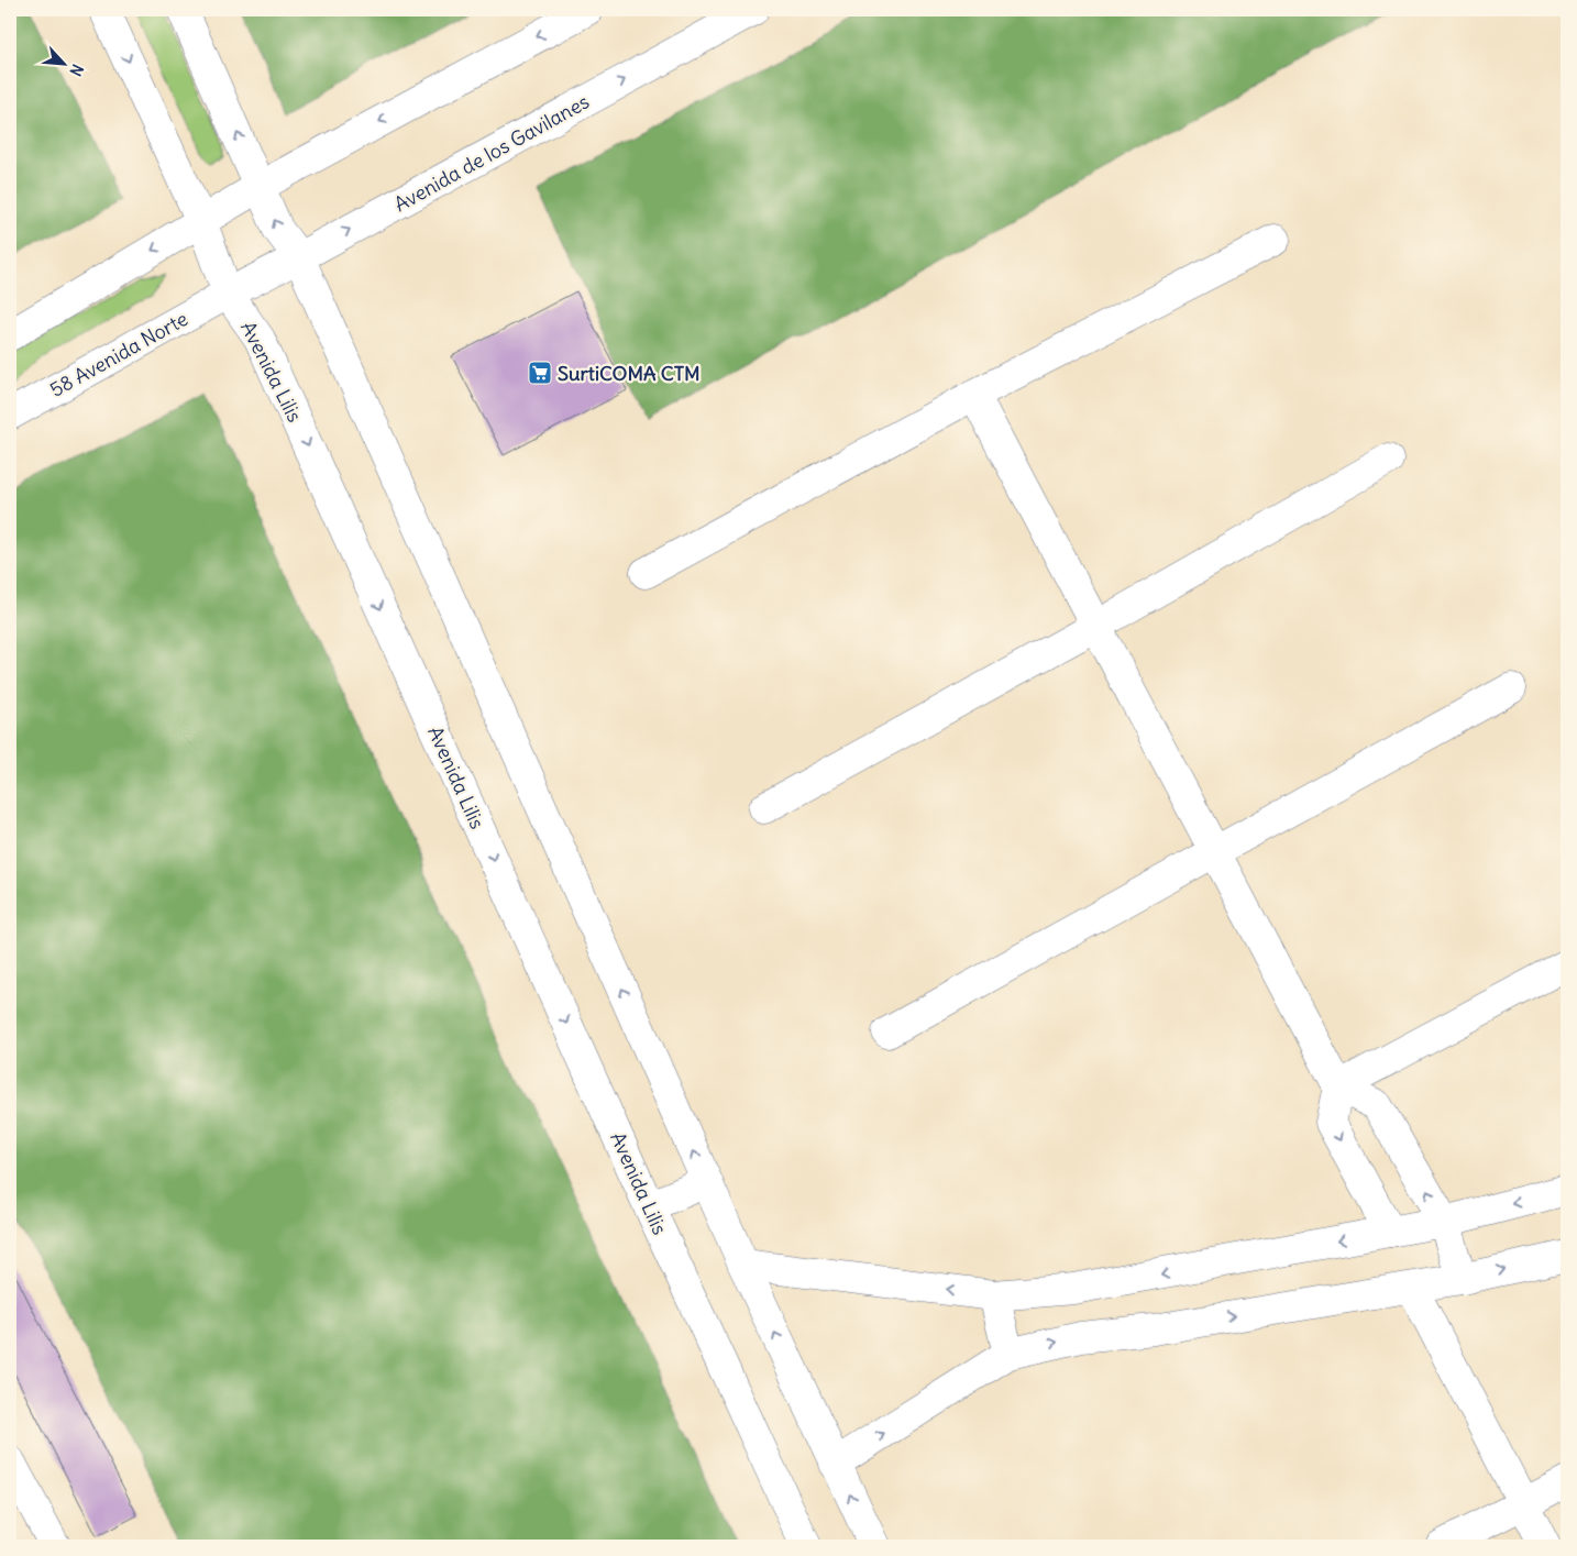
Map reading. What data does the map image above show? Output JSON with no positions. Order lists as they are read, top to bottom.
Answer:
{
  "streets": {
    "street": ["Avenida de los Gavilanes", "58 Avenida Norte", "Avenida Lilis"]
  },
  "crossings": [
    ["Avenida de los Gavilanes", "58 Avenida Norte"],
    ["Avenida de los Gavilanes", "Avenida Lilis"],
    ["58 Avenida Norte", "Avenida Lilis"]
  ],
  "places": {
    "supermarket": ["SurtiCOMA CTM"]
  },
  "north": "bottom right"
}
